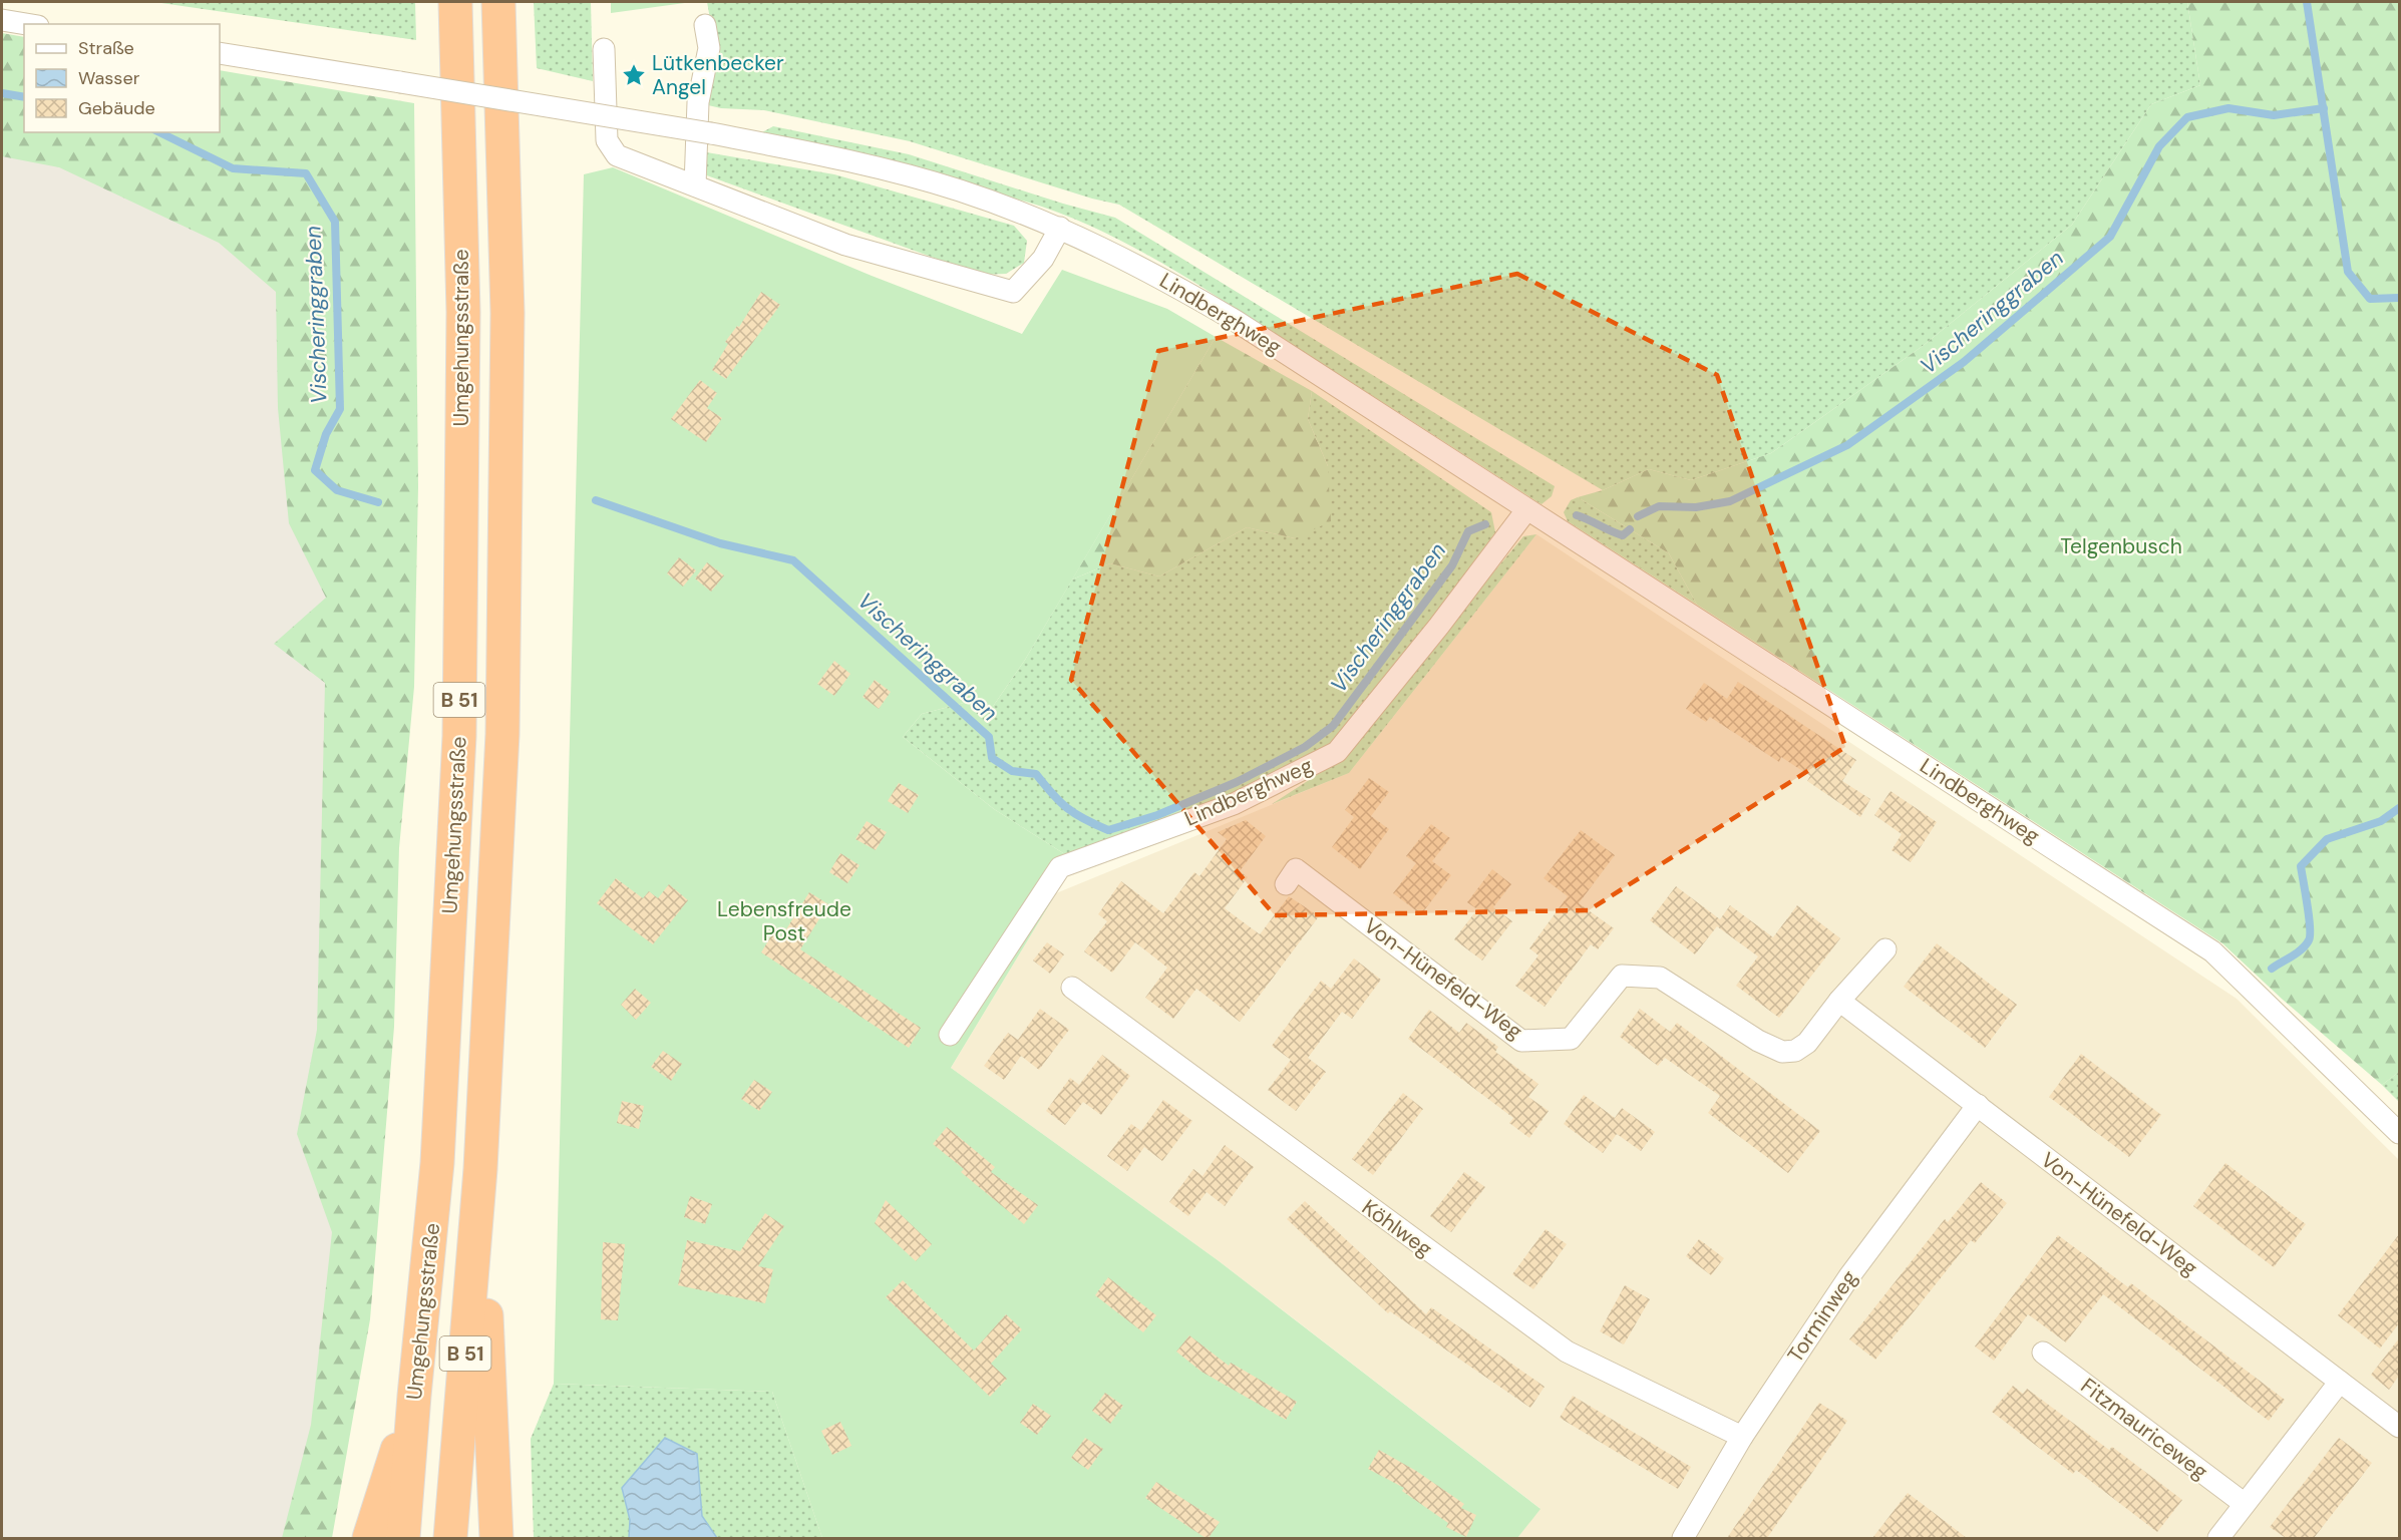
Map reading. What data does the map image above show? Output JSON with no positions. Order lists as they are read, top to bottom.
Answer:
{
  "streets": {
    "highway": ["Umgehungsstraße", "B 51"],
    "street": [
      "Lindberghweg",
      "Von-Hünefeld-Weg",
      "Köhlweg",
      "Torminweg",
      "Fitzmauriceweg"
    ]
  },
  "crossings": [
    ["Umgehungsstraße", "B 51"],
    ["Von-Hünefeld-Weg", "Torminweg"],
    ["Köhlweg", "Torminweg"]
  ],
  "water": ["Vischeringgraben"],
  "parks": ["Telgenbusch", "Lebensfreude Post"],
  "places": {
    "place": ["Lütkenbecker Angel"]
  },
  "legend": ["Straße", "Wasser", "Gebäude"]
}
